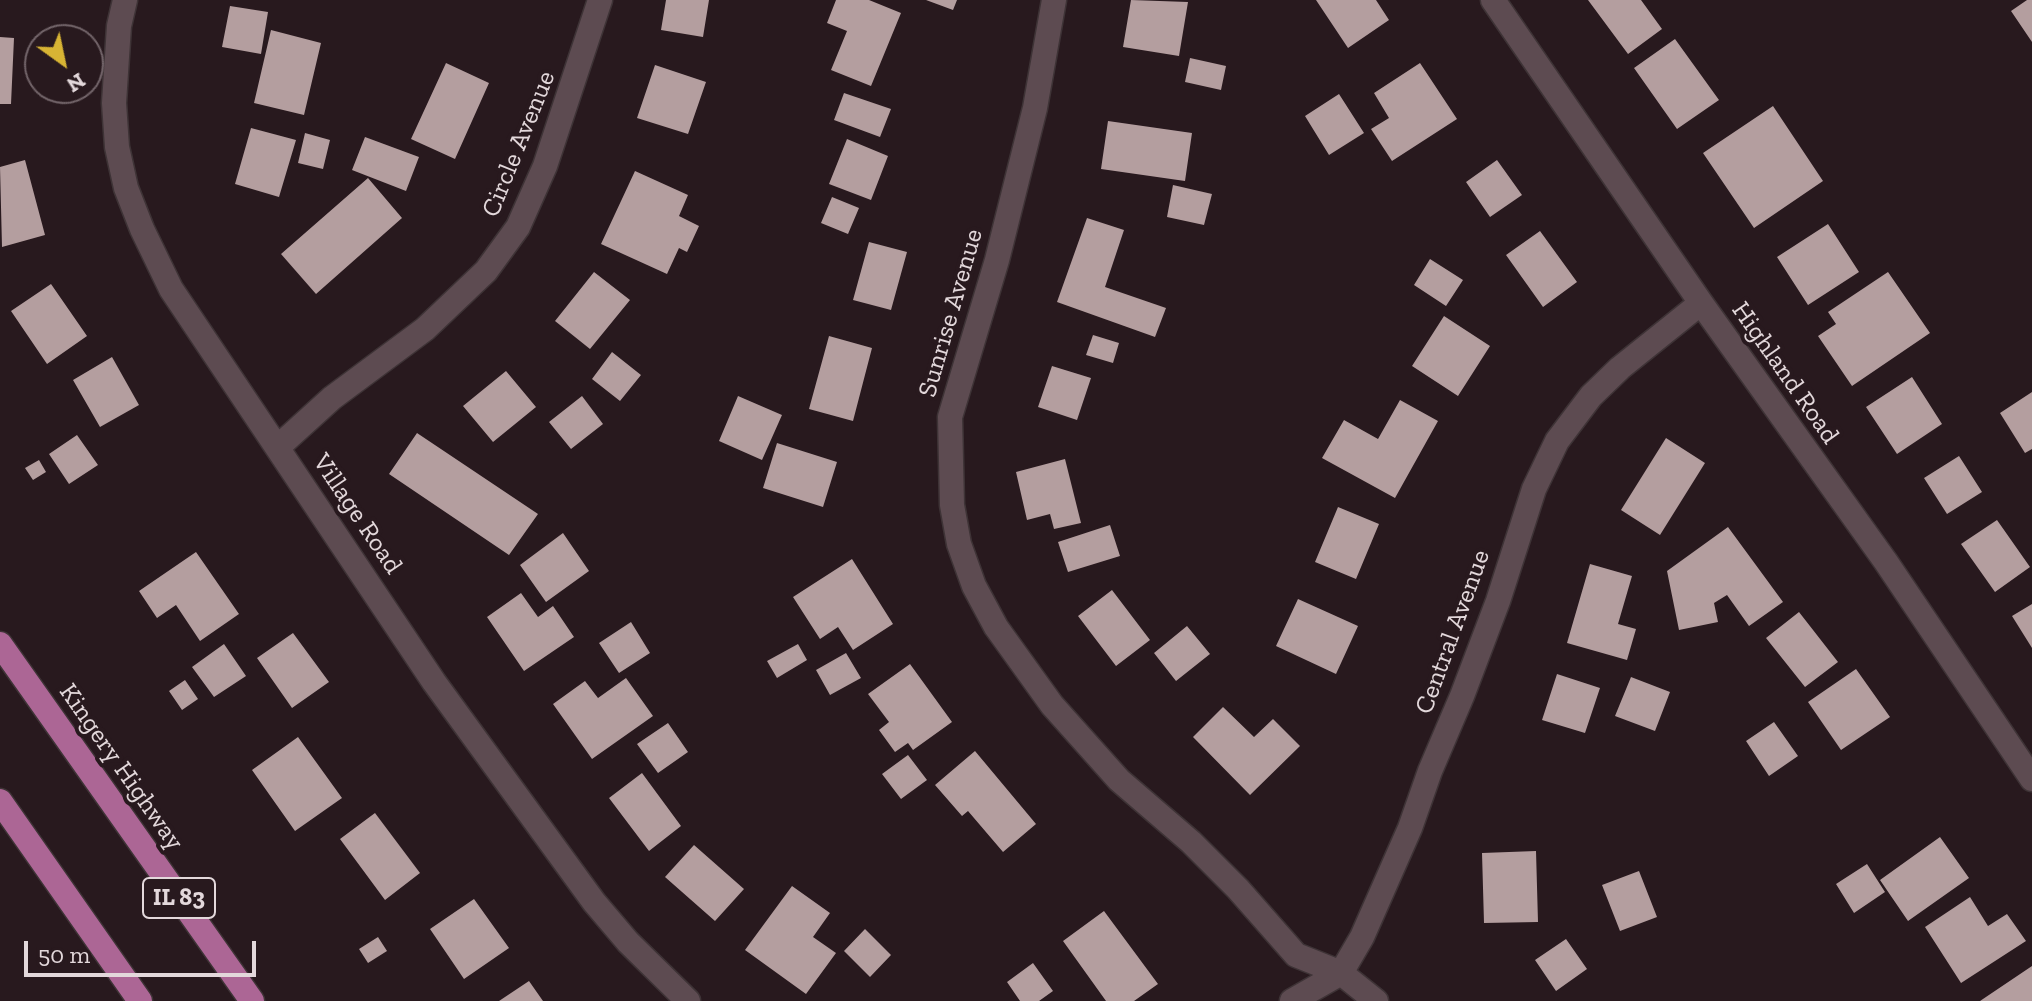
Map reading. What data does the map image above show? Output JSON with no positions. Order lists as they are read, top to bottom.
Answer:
{
  "streets": {
    "main road": ["Kingery Highway", "IL 83"],
    "street": [
      "Circle Avenue",
      "Sunrise Avenue",
      "Highland Road",
      "Village Road",
      "Central Avenue"
    ]
  },
  "crossings": [
    ["Circle Avenue", "Village Road"],
    ["Sunrise Avenue", "Central Avenue"],
    ["Highland Road", "Central Avenue"]
  ],
  "scale_bar": "50 m",
  "north": "bottom right"
}
